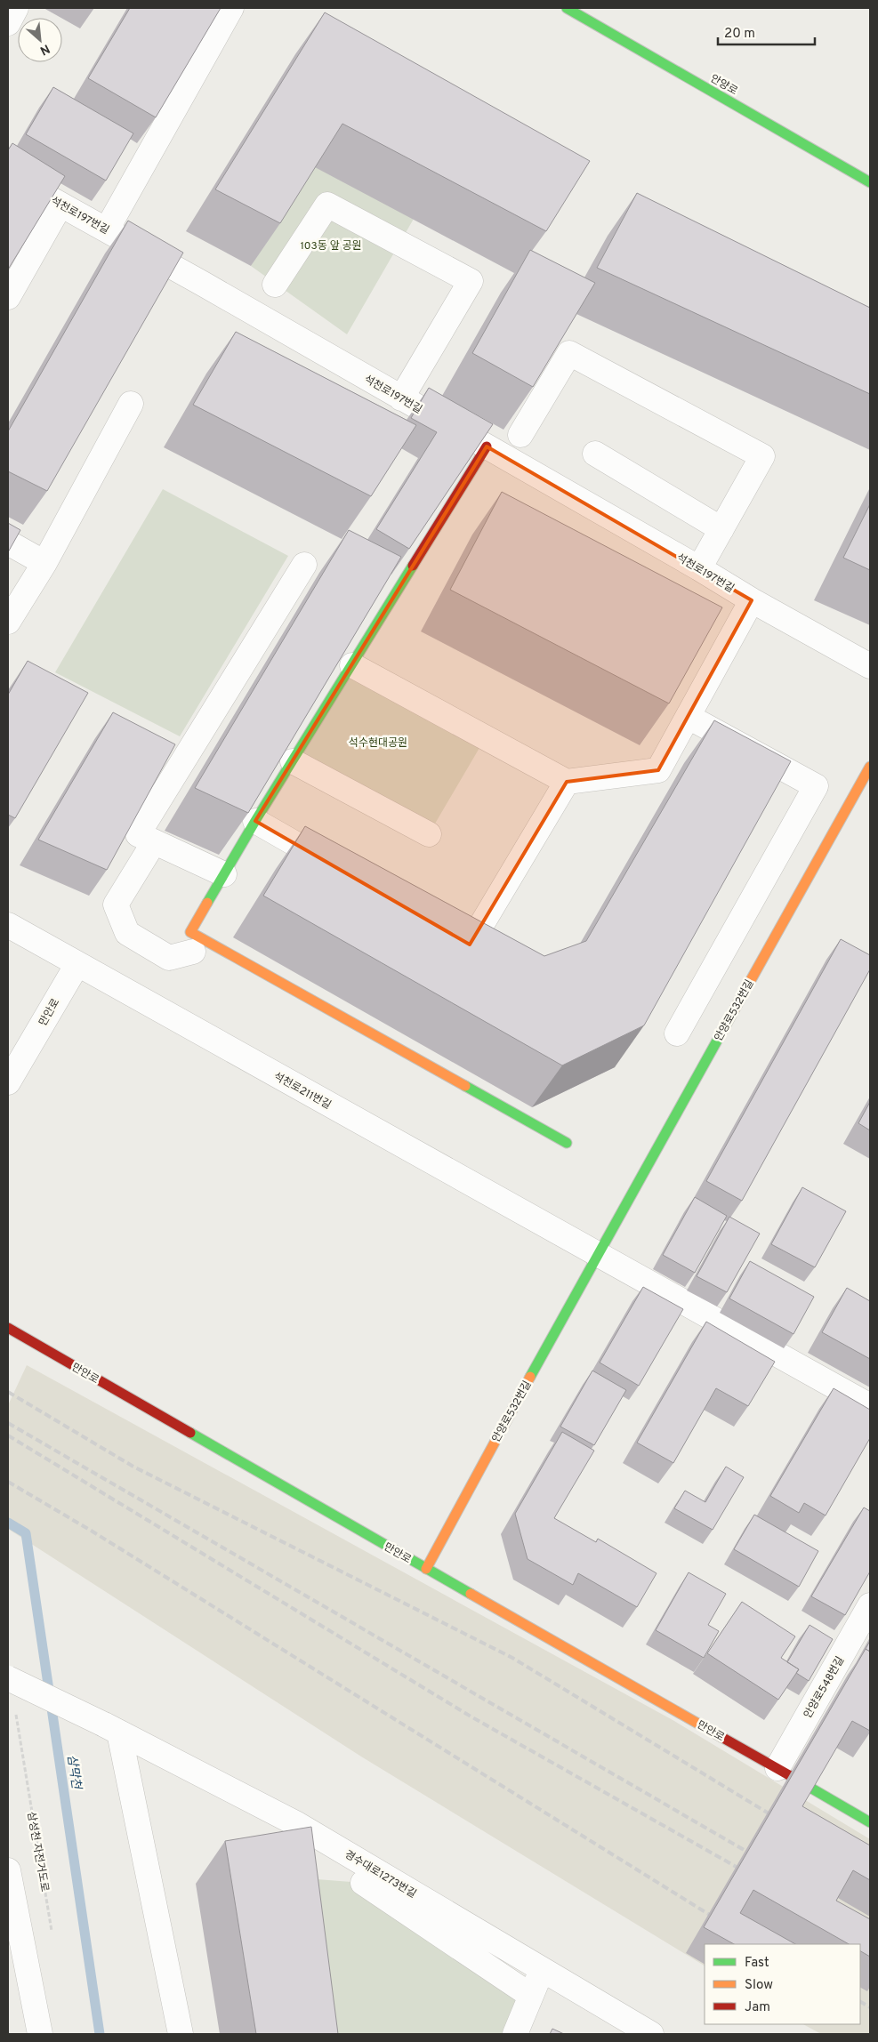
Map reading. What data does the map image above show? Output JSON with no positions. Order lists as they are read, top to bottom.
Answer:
{
  "streets": {
    "street": [
      "안양로",
      "석천로197번길",
      "안양로532번길",
      "만안로",
      "석천로211번길",
      "안양로548번길",
      "경수대로1273번길"
    ],
    "path": ["삼성천 자전거도로"]
  },
  "crossings": [
    ["안양로532번길", "만안로"],
    ["안양로532번길", "석천로211번길"],
    ["만안로", "석천로211번길"],
    ["만안로", "안양로548번길"]
  ],
  "water": ["삼막천"],
  "parks": ["103동 앞 공원", "석수현대공원"],
  "legend": ["Fast", "Slow", "Jam"],
  "scale_bar": "20 m",
  "north": "bottom right"
}
